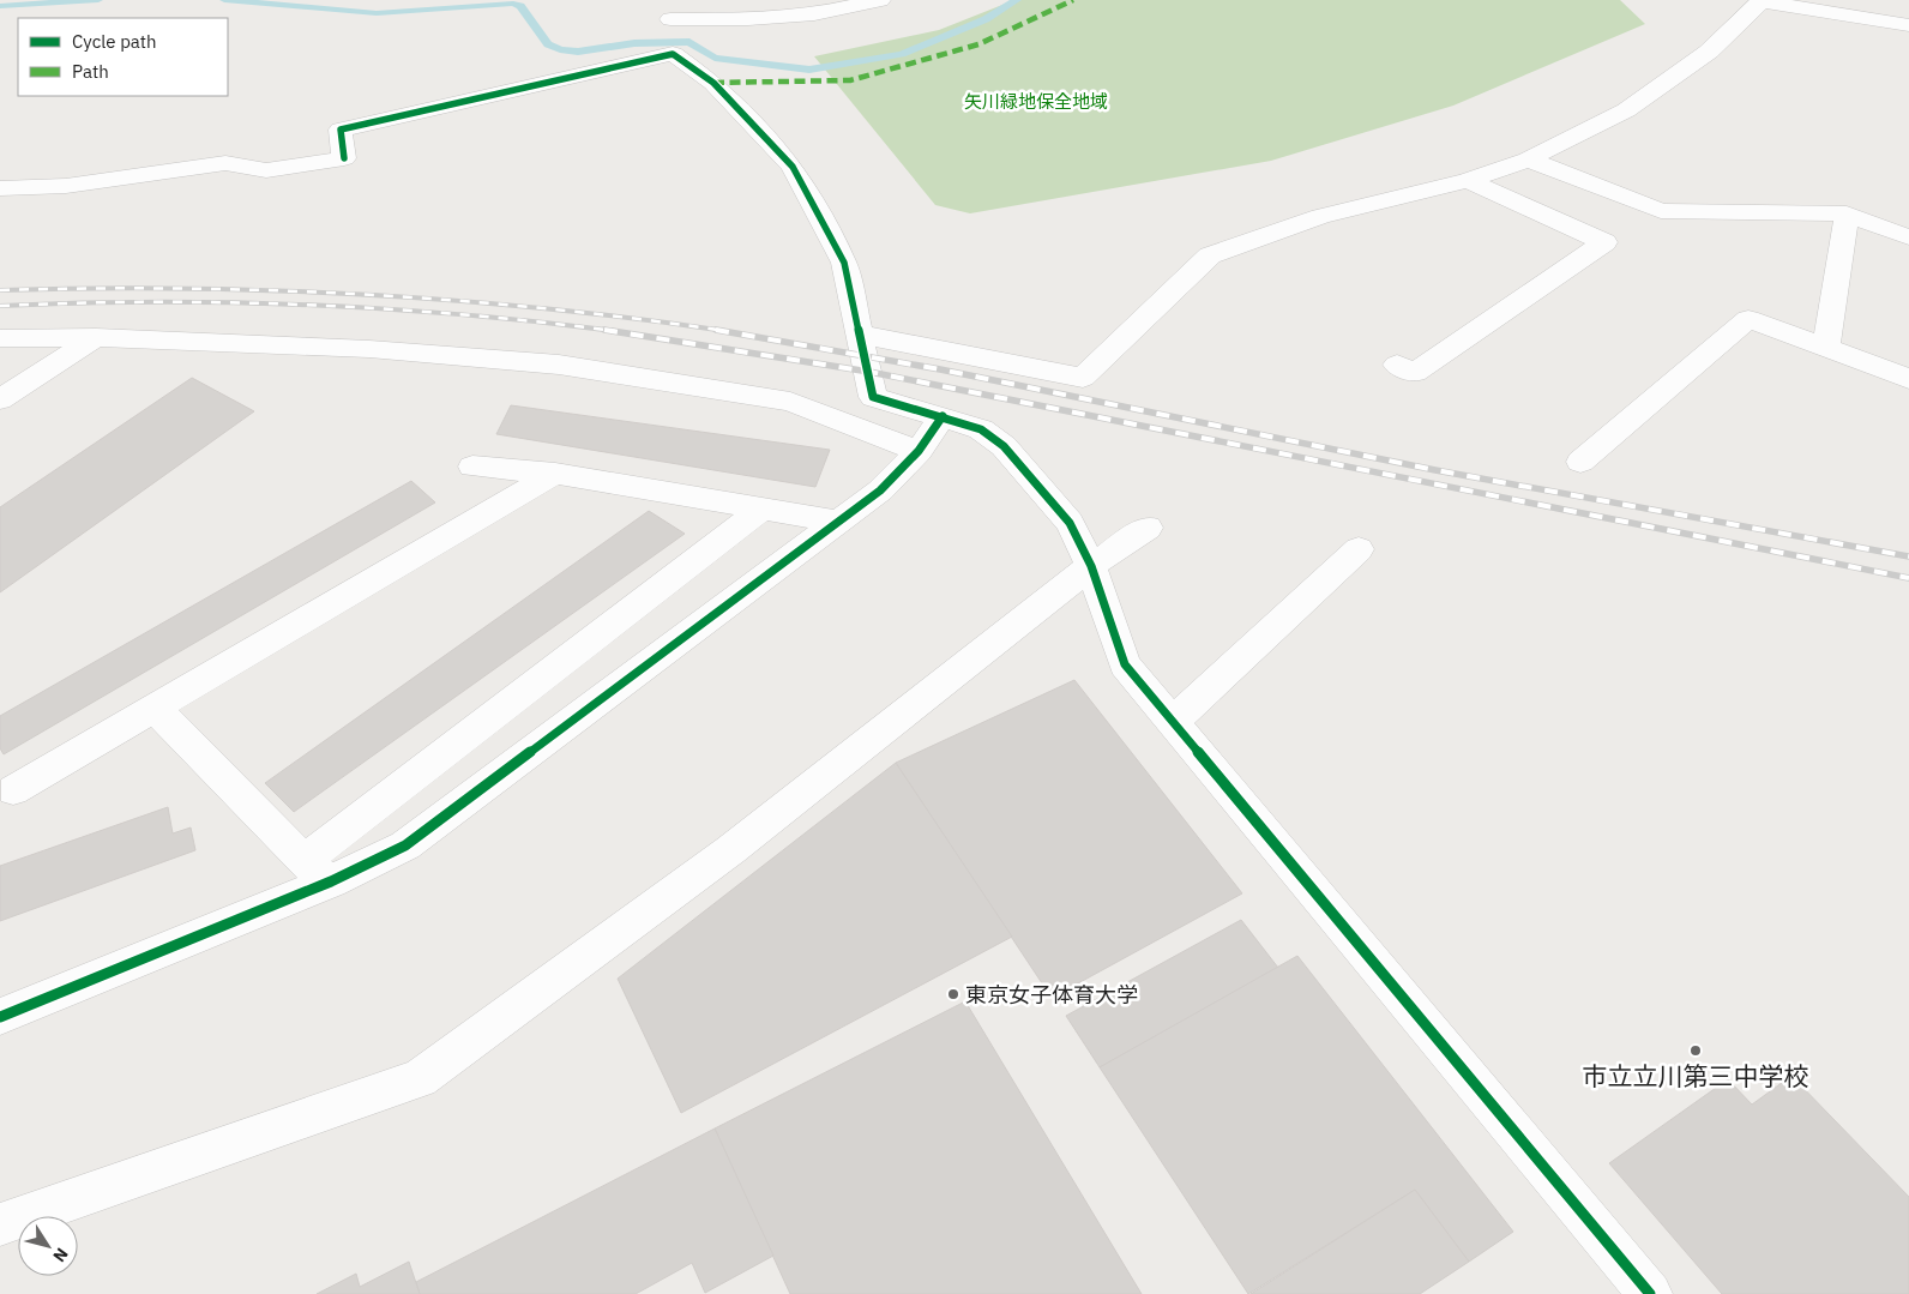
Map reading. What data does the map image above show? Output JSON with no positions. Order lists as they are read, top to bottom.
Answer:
{
  "parks": ["矢川緑地保全地域"],
  "places": ["東京女子体育大学", "市立立川第三中学校"],
  "legend": ["Cycle path", "Path"],
  "north": "bottom right"
}
